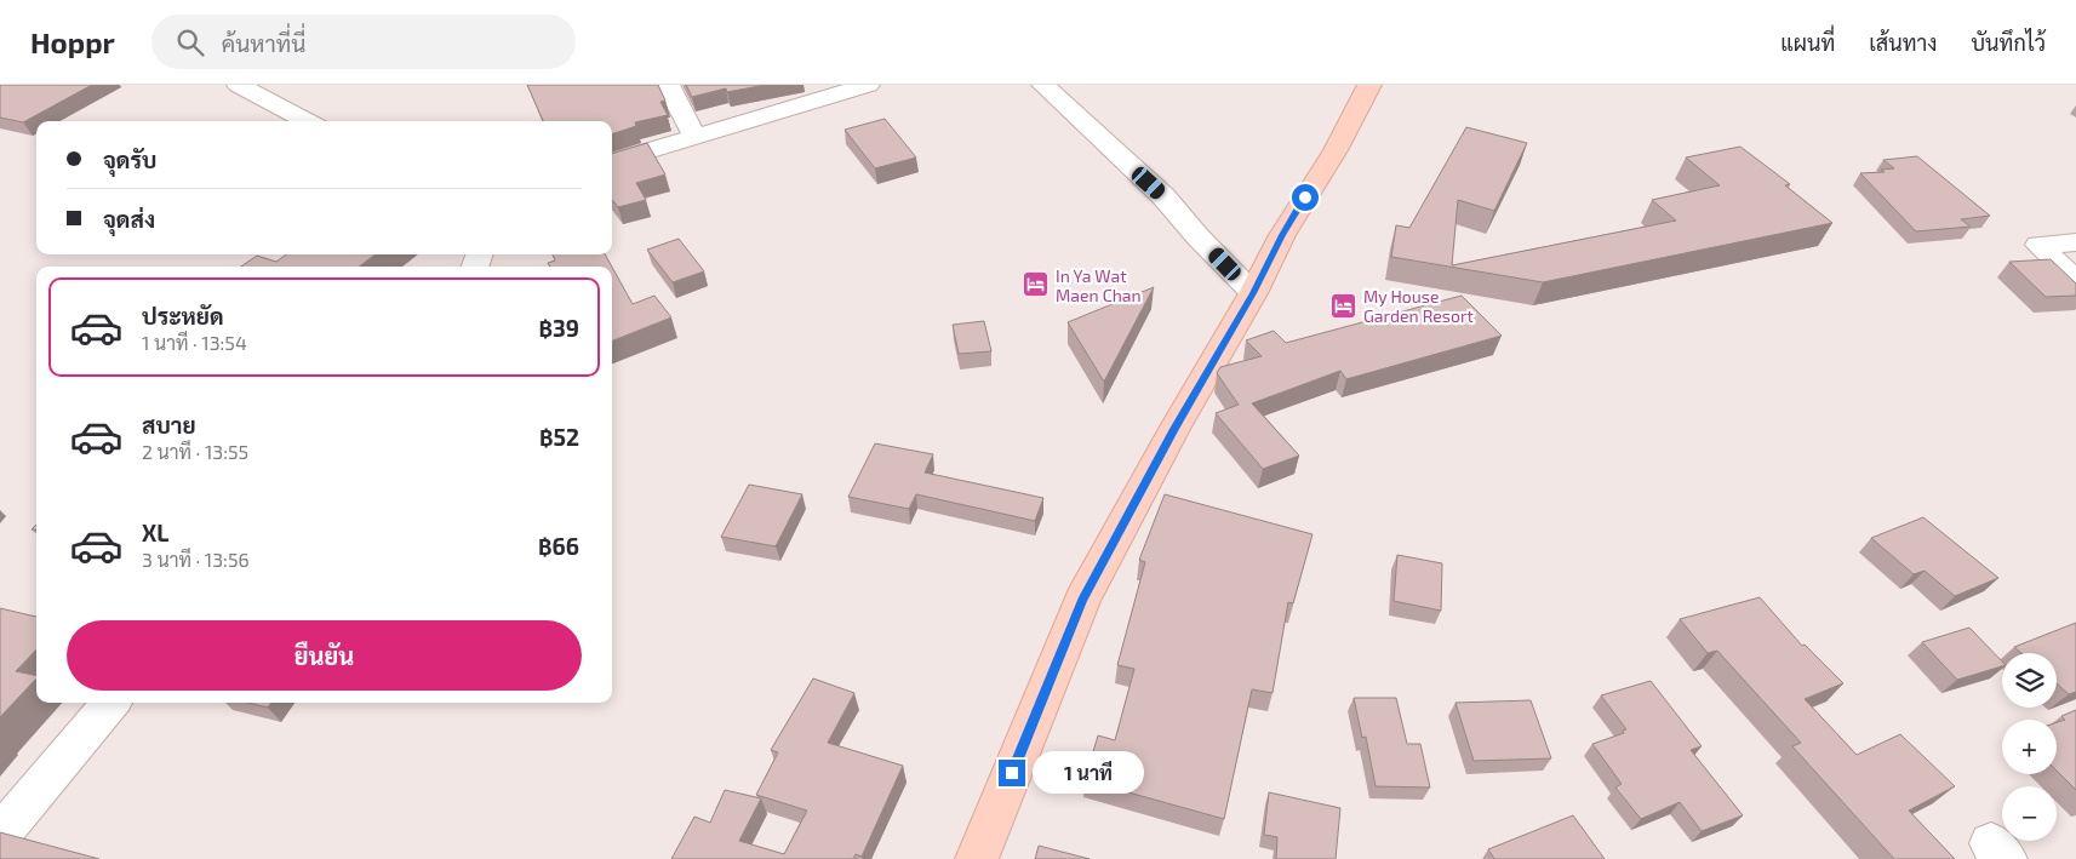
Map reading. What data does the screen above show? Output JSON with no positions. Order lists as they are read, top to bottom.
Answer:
{
  "places": {
    "hotel": ["In Ya Wat Maen Chan", "My House Garden Resort"]
  },
  "page": {
    "header": "Hoppr",
    "search": "ค้นหาที่นี่",
    "nav": ["แผนที่", "เส้นทาง", "บันทึกไว้"],
    "banner": ["จุดรับ", "จุดส่ง"],
    "list": [
      {
        "name": "ประหยัด",
        "note": "1 นาที · 13:54",
        "value": "฿39"
      },
      {
        "name": "สบาย",
        "note": "2 นาที · 13:55",
        "value": "฿52"
      },
      {
        "name": "XL",
        "note": "3 นาที · 13:56",
        "value": "฿66"
      }
    ],
    "buttons": "ยืนยัน",
    "map_buttons": ["+", "−"],
    "bubble": "1 นาที"
  }
}
